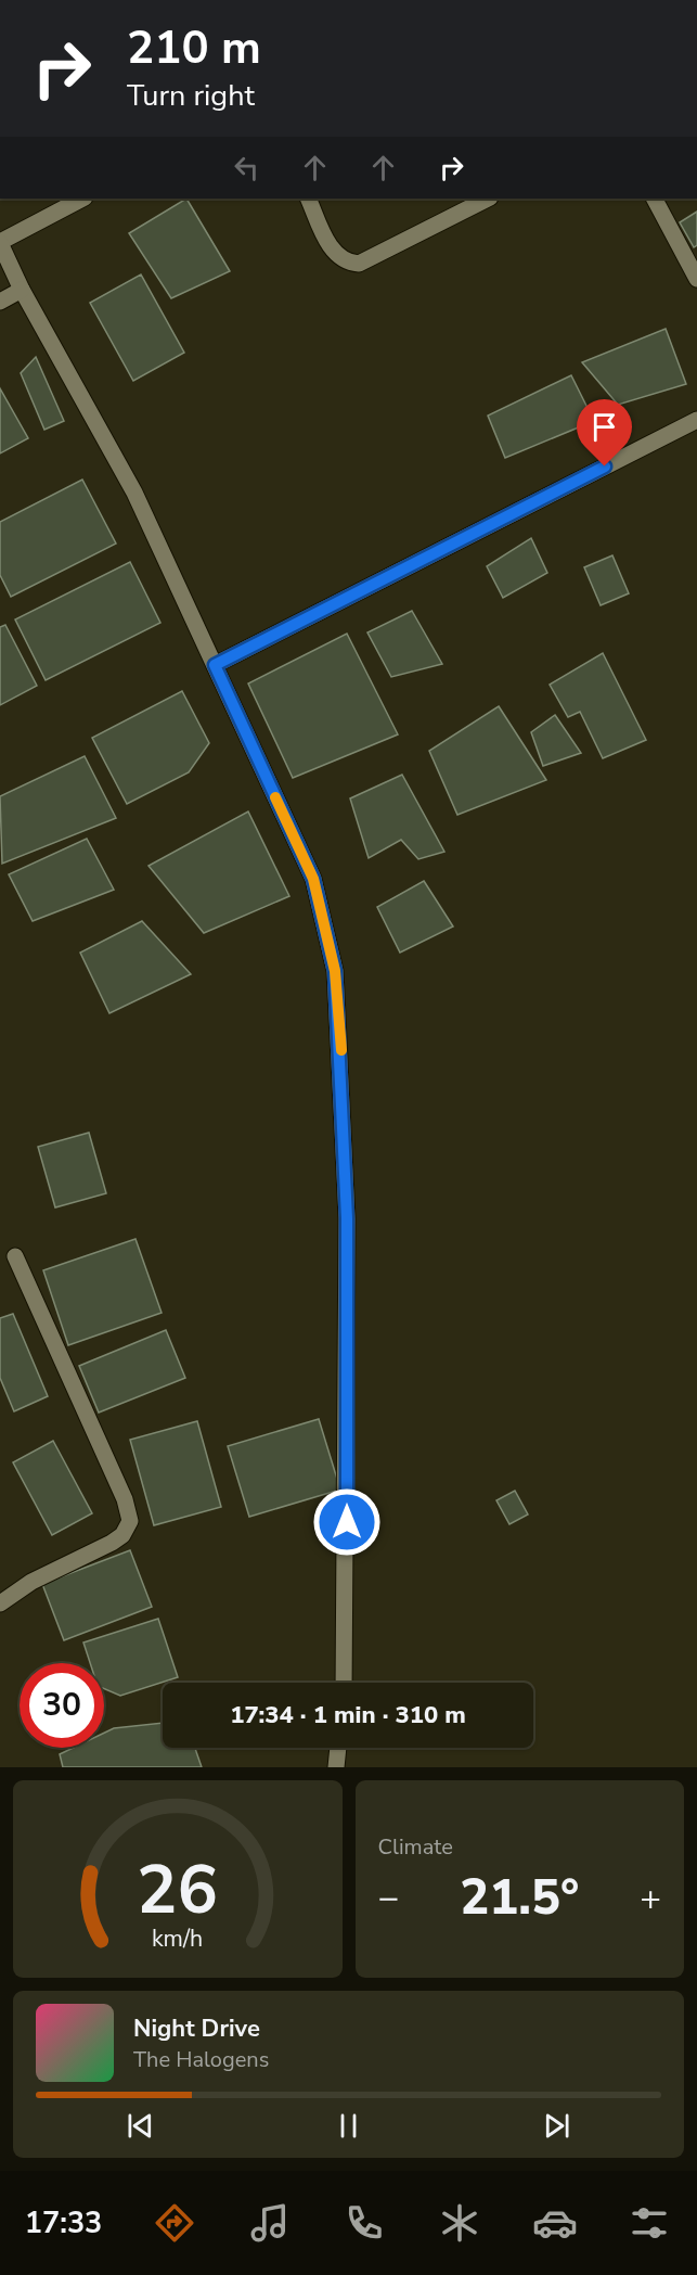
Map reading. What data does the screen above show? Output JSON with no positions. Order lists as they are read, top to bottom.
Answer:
{
  "page": {
    "turn": ["210 m", "Turn right"],
    "limit": "30",
    "trip": "17:34 · 1 min · 310 m",
    "tile": "Climate",
    "heat": ["−", "21.5°", "+"],
    "song": ["Night Drive", "The Halogens"],
    "tabs": "17:33",
    "gauge": ["26", "km/h"]
  }
}
